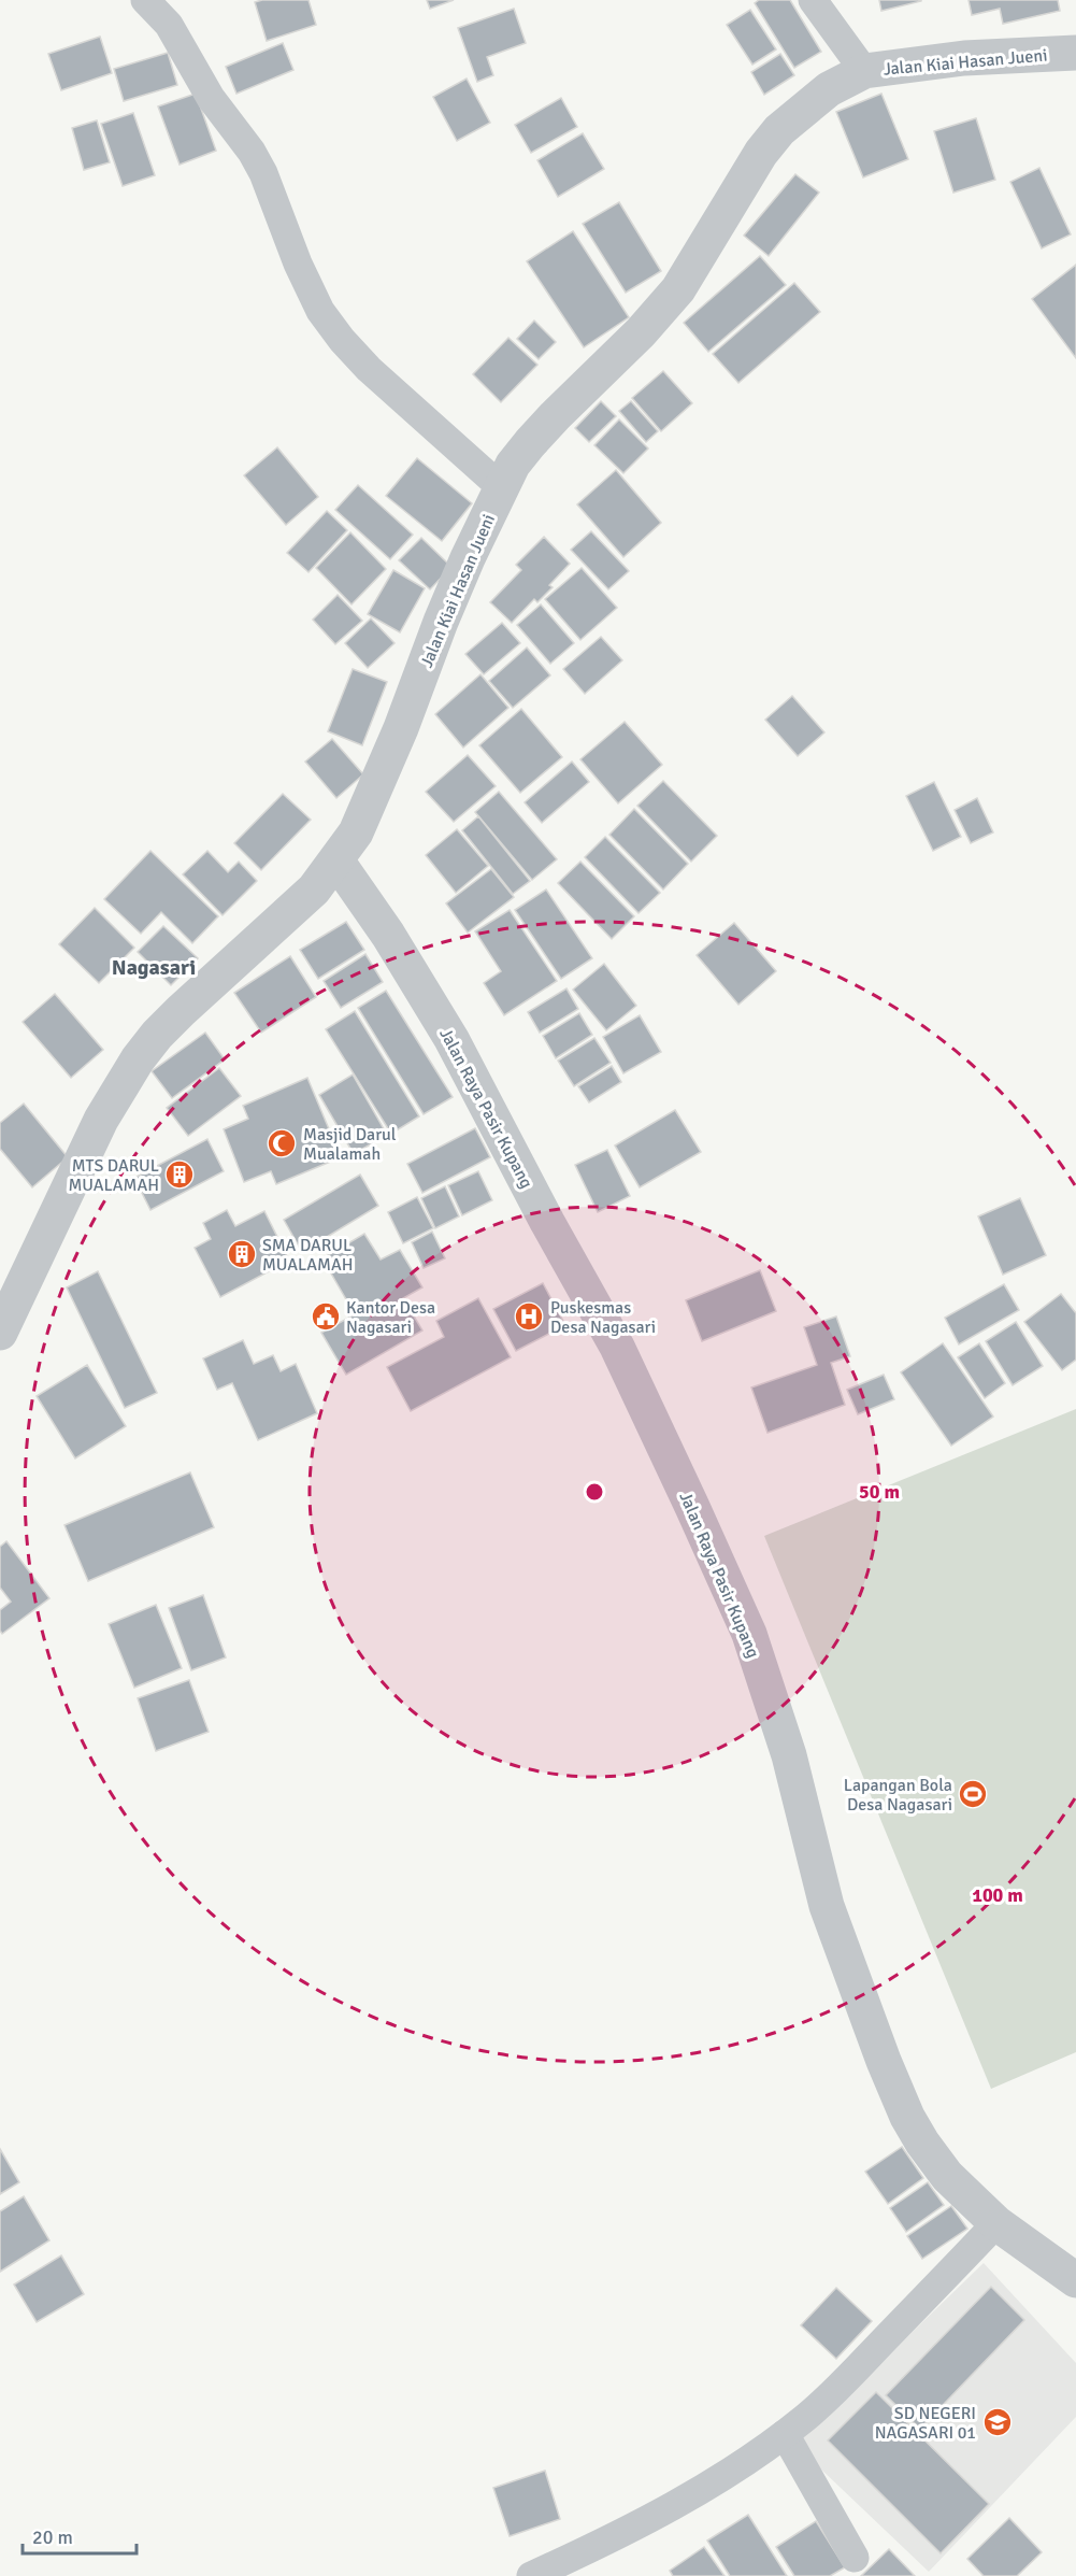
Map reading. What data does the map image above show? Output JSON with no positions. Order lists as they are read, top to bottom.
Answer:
{
  "streets": {
    "street": ["Jalan Kiai Hasan Jueni", "Jalan Raya Pasir Kupang"]
  },
  "crossings": [
    ["Jalan Kiai Hasan Jueni", "Jalan Raya Pasir Kupang"]
  ],
  "districts": ["Nagasari"],
  "places": {
    "mosque": ["Masjid Darul Mualamah"],
    "building": ["MTS DARUL MUALAMAH", "SMA DARUL MUALAMAH"],
    "public building": ["Kantor Desa Nagasari"],
    "hospital": ["Puskesmas Desa Nagasari"],
    "sports": ["Lapangan Bola Desa Nagasari"],
    "school or university": ["SD NEGERI NAGASARI 01"]
  },
  "scale_bar": "20 m",
  "rings": ["50 m", "100 m"]
}
